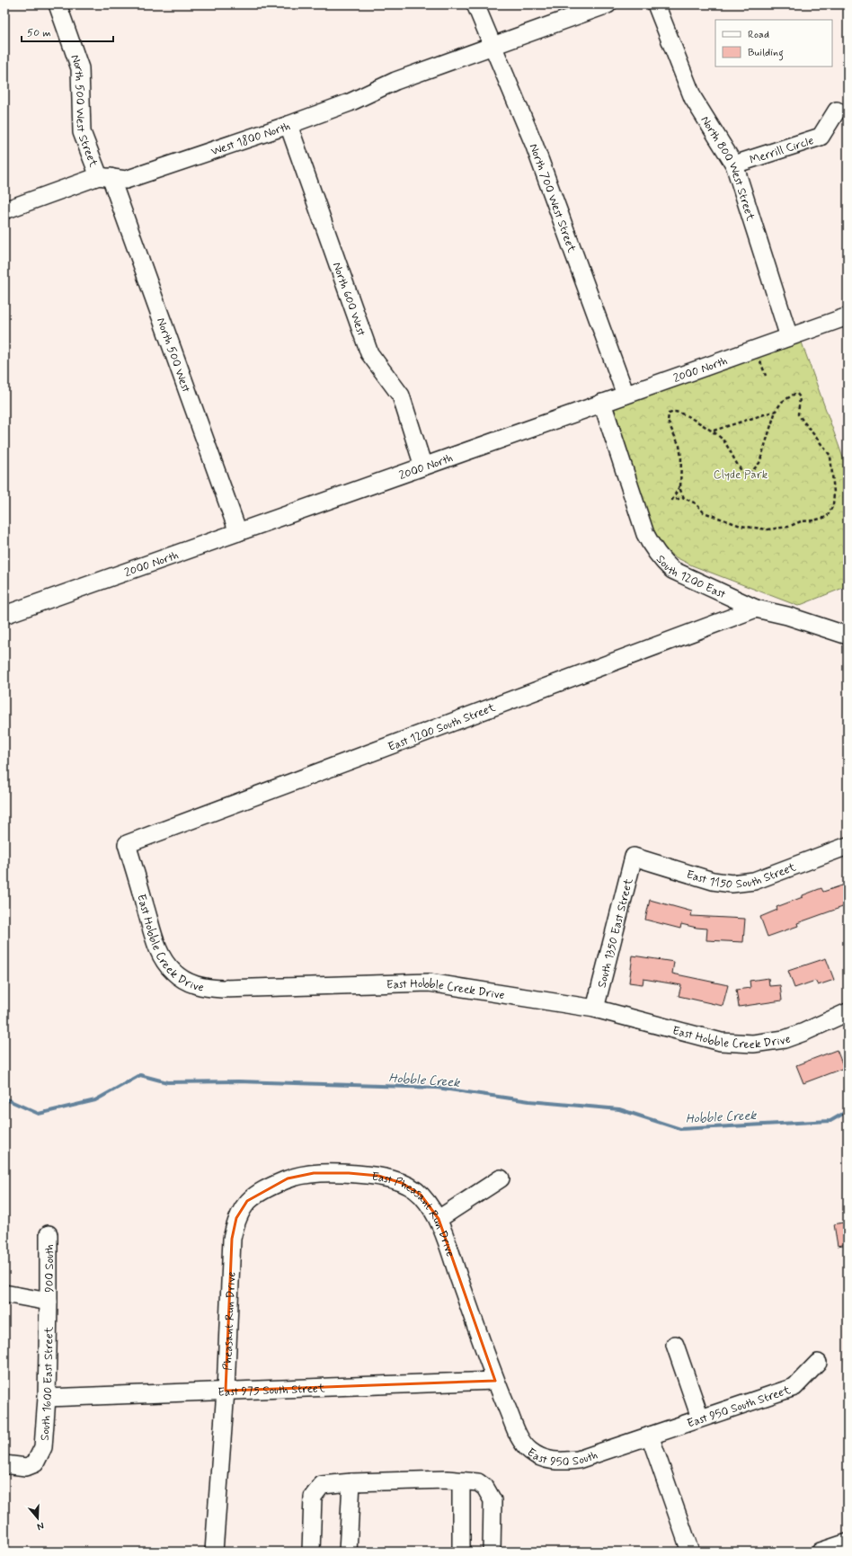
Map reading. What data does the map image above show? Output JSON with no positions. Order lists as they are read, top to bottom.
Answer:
{
  "streets": {
    "street": [
      "North 500 West Street",
      "West 1800 North",
      "Merrill Circle",
      "North 800 West Street",
      "North 700 West Street",
      "North 600 West",
      "North 500 West",
      "2000 North",
      "South 1200 East",
      "East 1200 South Street",
      "East 1150 South Street",
      "South 1350 East Street",
      "East Hobble Creek Drive",
      "East Pheasant Run Drive",
      "900 South",
      "Pheasant Run Drive",
      "South 1600 East Street",
      "East 975 South Street",
      "East 950 South Street",
      "East 950 South"
    ]
  },
  "crossings": [
    ["North 500 West Street", "West 1800 North"],
    ["North 500 West Street", "North 500 West"],
    ["West 1800 North", "North 700 West Street"],
    ["West 1800 North", "North 600 West"],
    ["West 1800 North", "North 500 West"],
    ["Merrill Circle", "North 800 West Street"],
    ["North 800 West Street", "2000 North"],
    ["North 700 West Street", "2000 North"],
    ["North 600 West", "2000 North"],
    ["North 500 West", "2000 North"],
    ["2000 North", "South 1200 East"],
    ["South 1200 East", "East 1200 South Street"],
    ["East 1200 South Street", "East Hobble Creek Drive"],
    ["East 1150 South Street", "South 1350 East Street"],
    ["South 1350 East Street", "East Hobble Creek Drive"],
    ["East Pheasant Run Drive", "Pheasant Run Drive"],
    ["East Pheasant Run Drive", "East 975 South Street"],
    ["East Pheasant Run Drive", "East 950 South"],
    ["900 South", "South 1600 East Street"],
    ["Pheasant Run Drive", "East 975 South Street"],
    ["South 1600 East Street", "East 975 South Street"],
    ["East 975 South Street", "East 950 South"],
    ["East 950 South Street", "East 950 South"]
  ],
  "water": ["Hobble Creek"],
  "parks": ["Clyde Park"],
  "legend": ["Road", "Building"],
  "scale_bar": "50 m",
  "north": "bottom"
}
